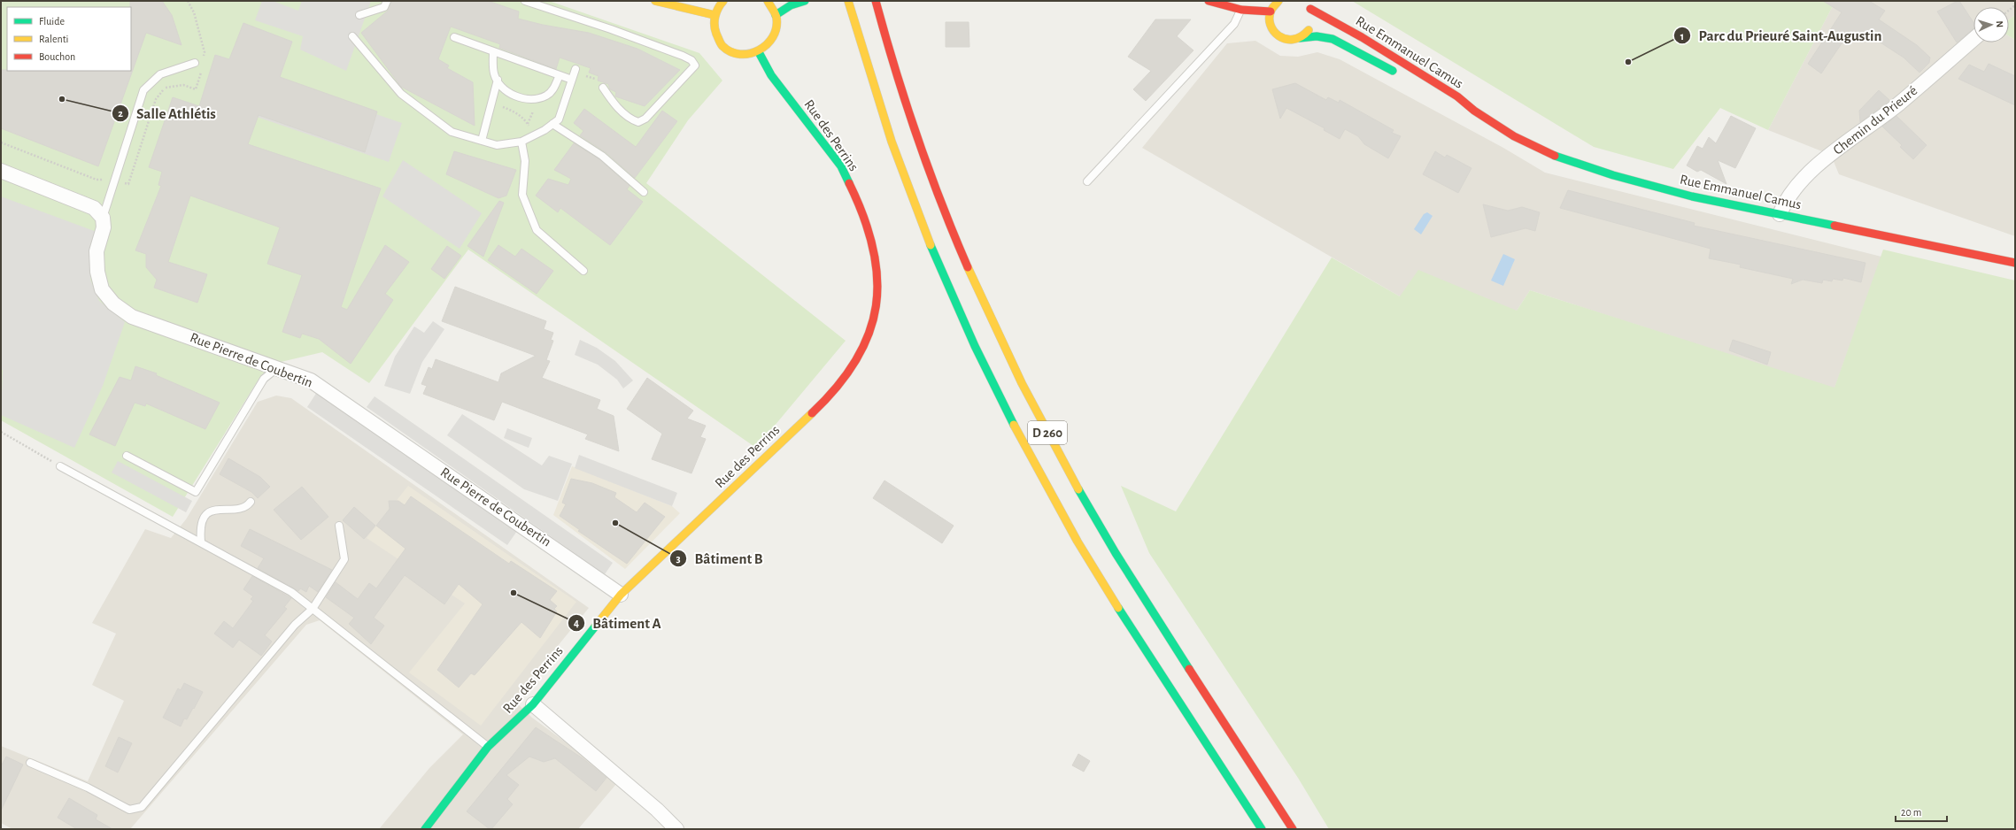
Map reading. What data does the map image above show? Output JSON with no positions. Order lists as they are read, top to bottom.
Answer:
{
  "streets": {
    "main road": ["Rue Emmanuel Camus", "Rue des Perrins", "D 260"],
    "street": ["Chemin du Prieuré", "Rue Pierre de Coubertin"]
  },
  "crossings": [
    ["Rue Emmanuel Camus", "Chemin du Prieuré"],
    ["Rue des Perrins", "Rue Pierre de Coubertin"]
  ],
  "places": [
    "Parc du Prieuré Saint-Augustin",
    "Salle Athlétis",
    "Bâtiment B",
    "Bâtiment A"
  ],
  "legend": ["Fluide", "Ralenti", "Bouchon"],
  "scale_bar": "20 m",
  "north": "right"
}
